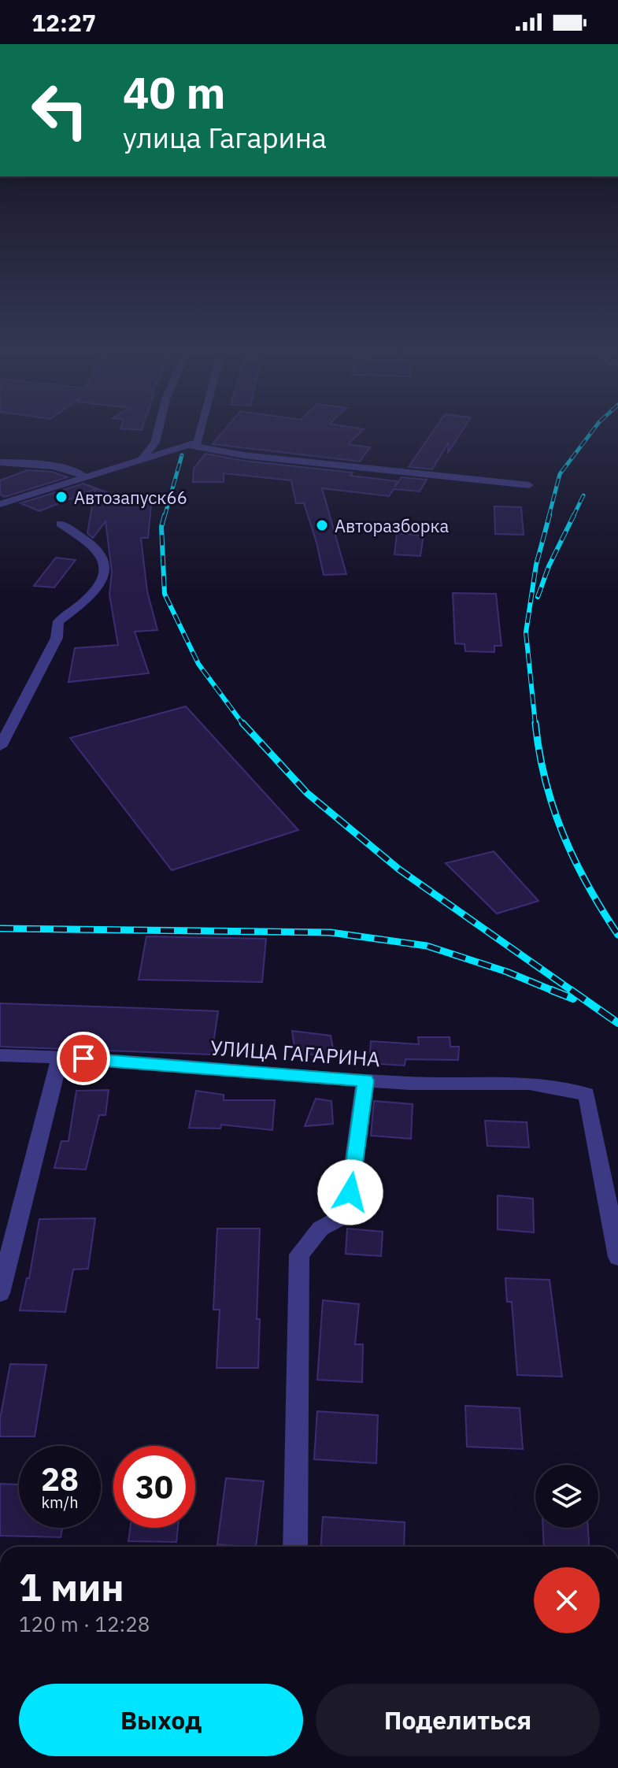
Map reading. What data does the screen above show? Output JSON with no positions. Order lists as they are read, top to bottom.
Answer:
{
  "streets": {
    "street": ["УЛИЦА ГАГАРИНА"]
  },
  "places": ["Автозапуск66", "Авторазборка"],
  "page": {
    "status": "12:27",
    "turn": ["40 m", "улица Гагарина"],
    "speed": "28 km/h",
    "limit": "30",
    "heading": ["1 мин", "120 m · 12:28"],
    "buttons": ["Выход", "Поделиться"]
  }
}
